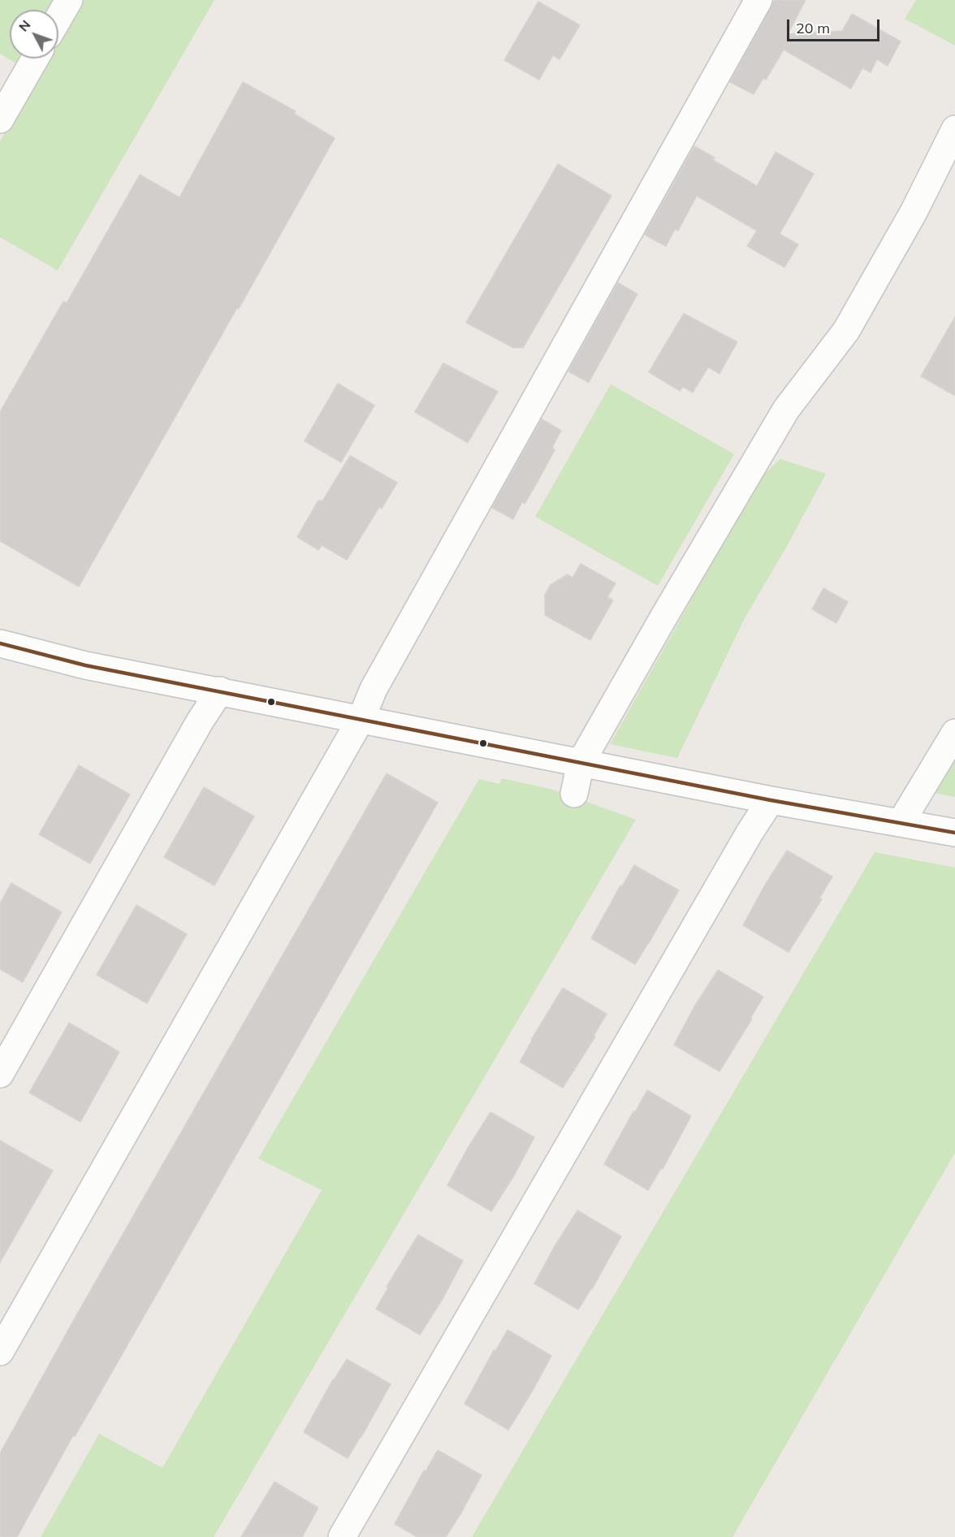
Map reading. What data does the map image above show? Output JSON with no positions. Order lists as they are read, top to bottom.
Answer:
{
  "scale_bar": "20 m",
  "north": "top left"
}
